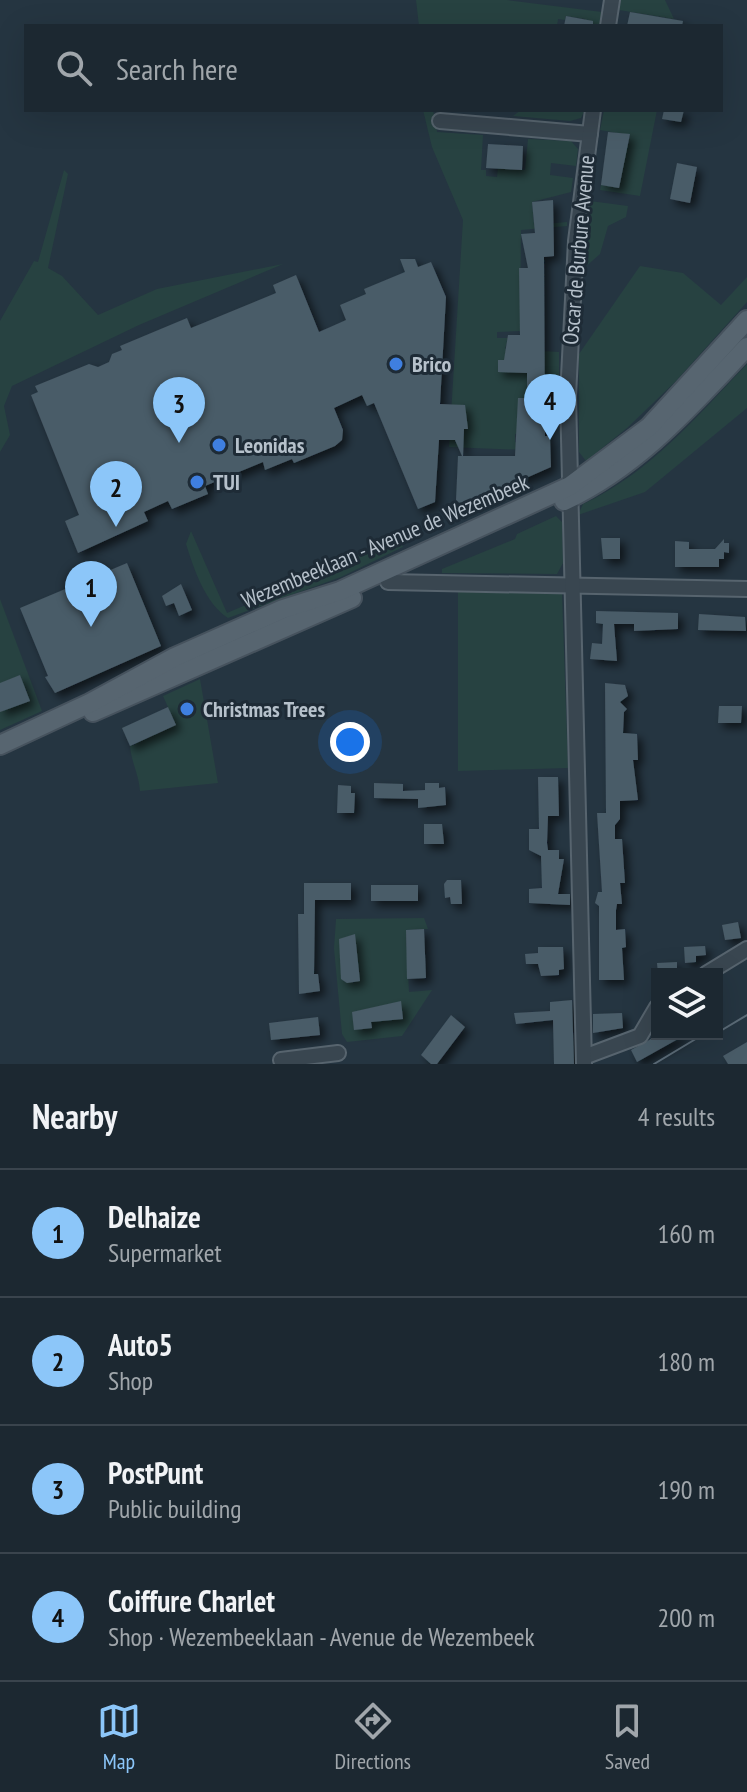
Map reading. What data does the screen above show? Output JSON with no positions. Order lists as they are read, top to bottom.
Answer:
{
  "streets": {
    "main road": ["Wezembeeklaan - Avenue de Wezembeek"],
    "street": ["Oscar de Burbure Avenue"]
  },
  "crossings": [
    ["Oscar de Burbure Avenue", "Wezembeeklaan - Avenue de Wezembeek"]
  ],
  "places": [
    "Brico",
    "Leonidas",
    "TUI",
    "Christmas Trees"
  ],
  "page": {
    "search": "Search here",
    "pins": [
      "4",
      "3",
      "2",
      "1"
    ],
    "heading": ["Nearby", "4 results"],
    "list": [
      {
        "mark": "1",
        "name": "Delhaize",
        "note": "Supermarket",
        "value": "160 m"
      },
      {
        "mark": "2",
        "name": "Auto5",
        "note": "Shop",
        "value": "180 m"
      },
      {
        "mark": "3",
        "name": "PostPunt",
        "note": "Public building",
        "value": "190 m"
      },
      {
        "mark": "4",
        "name": "Coiffure Charlet",
        "note": "Shop · Wezembeeklaan - Avenue de Wezembeek",
        "value": "200 m"
      }
    ],
    "nav": ["Map", "Directions", "Saved"]
  }
}
